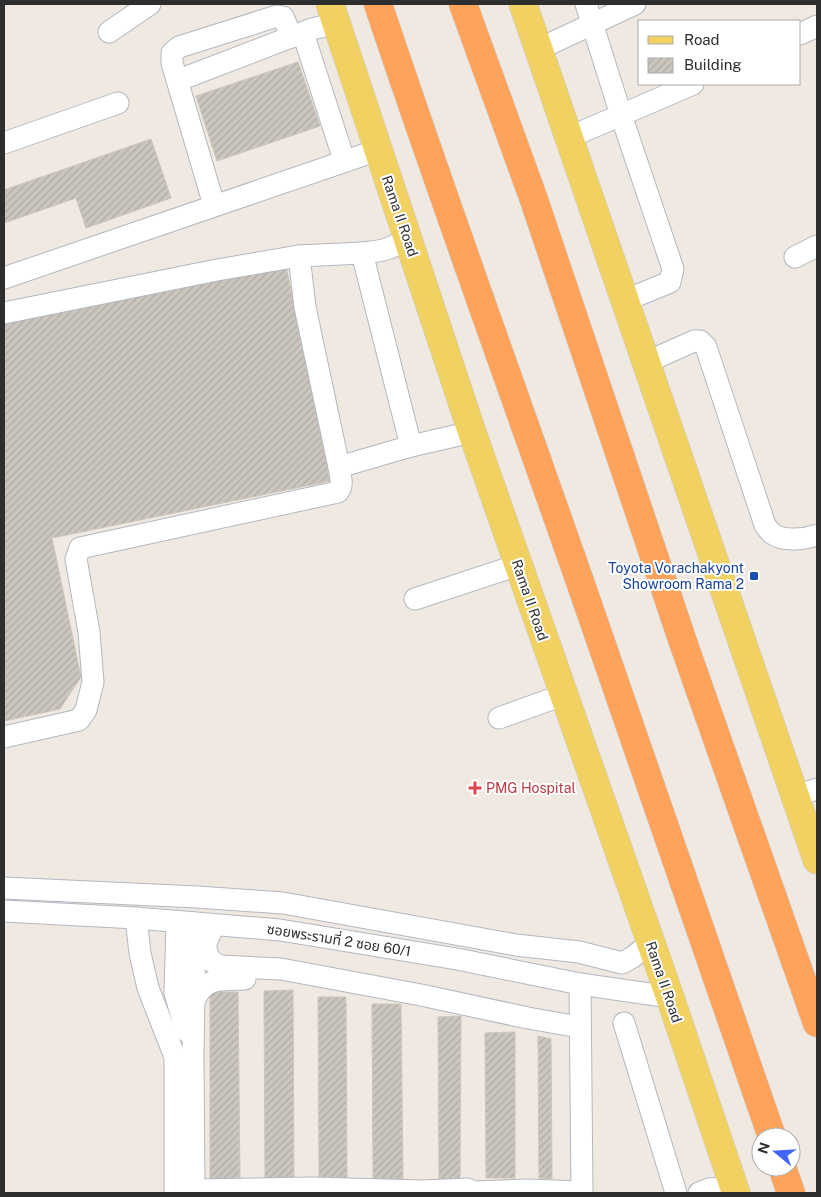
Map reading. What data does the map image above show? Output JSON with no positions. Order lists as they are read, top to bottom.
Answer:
{
  "streets": {
    "main road": ["Rama II Road"],
    "street": ["ซอยพระรามที่ 2 ซอย 60/1"]
  },
  "crossings": [
    ["Rama II Road", "ซอยพระรามที่ 2 ซอย 60/1"]
  ],
  "places": {
    "transit": ["Toyota Vorachakyont Showroom Rama 2"],
    "health": ["PMG Hospital"]
  },
  "legend": ["Road", "Building"],
  "north": "left"
}
